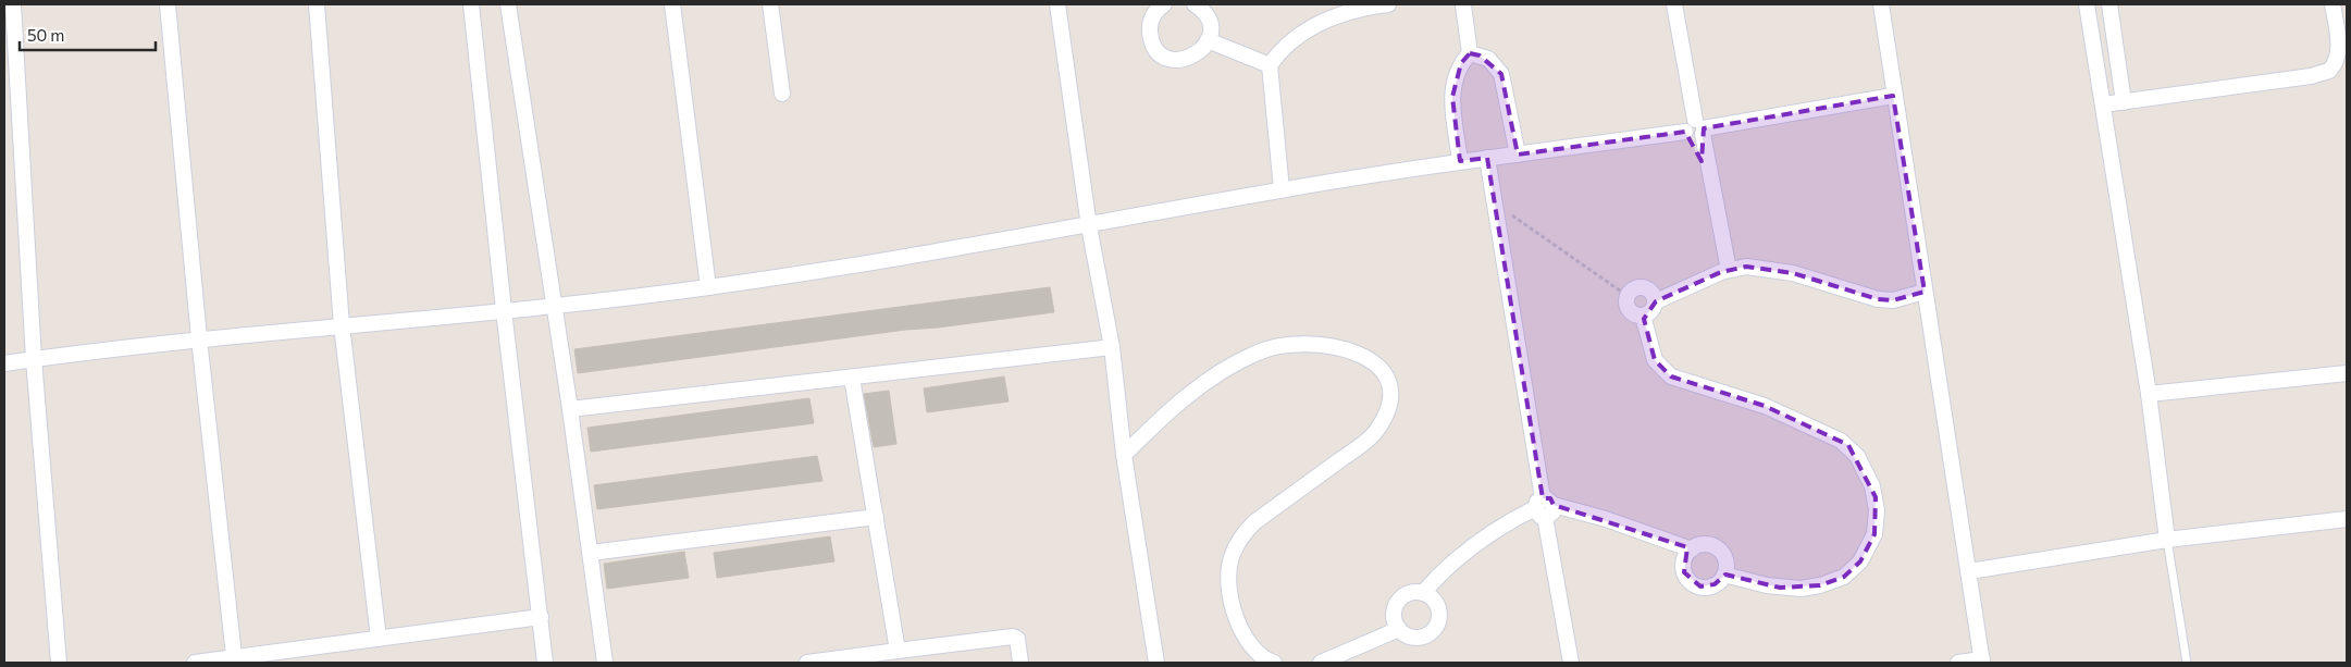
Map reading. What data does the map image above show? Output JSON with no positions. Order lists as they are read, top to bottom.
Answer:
{
  "scale_bar": "50 m"
}
